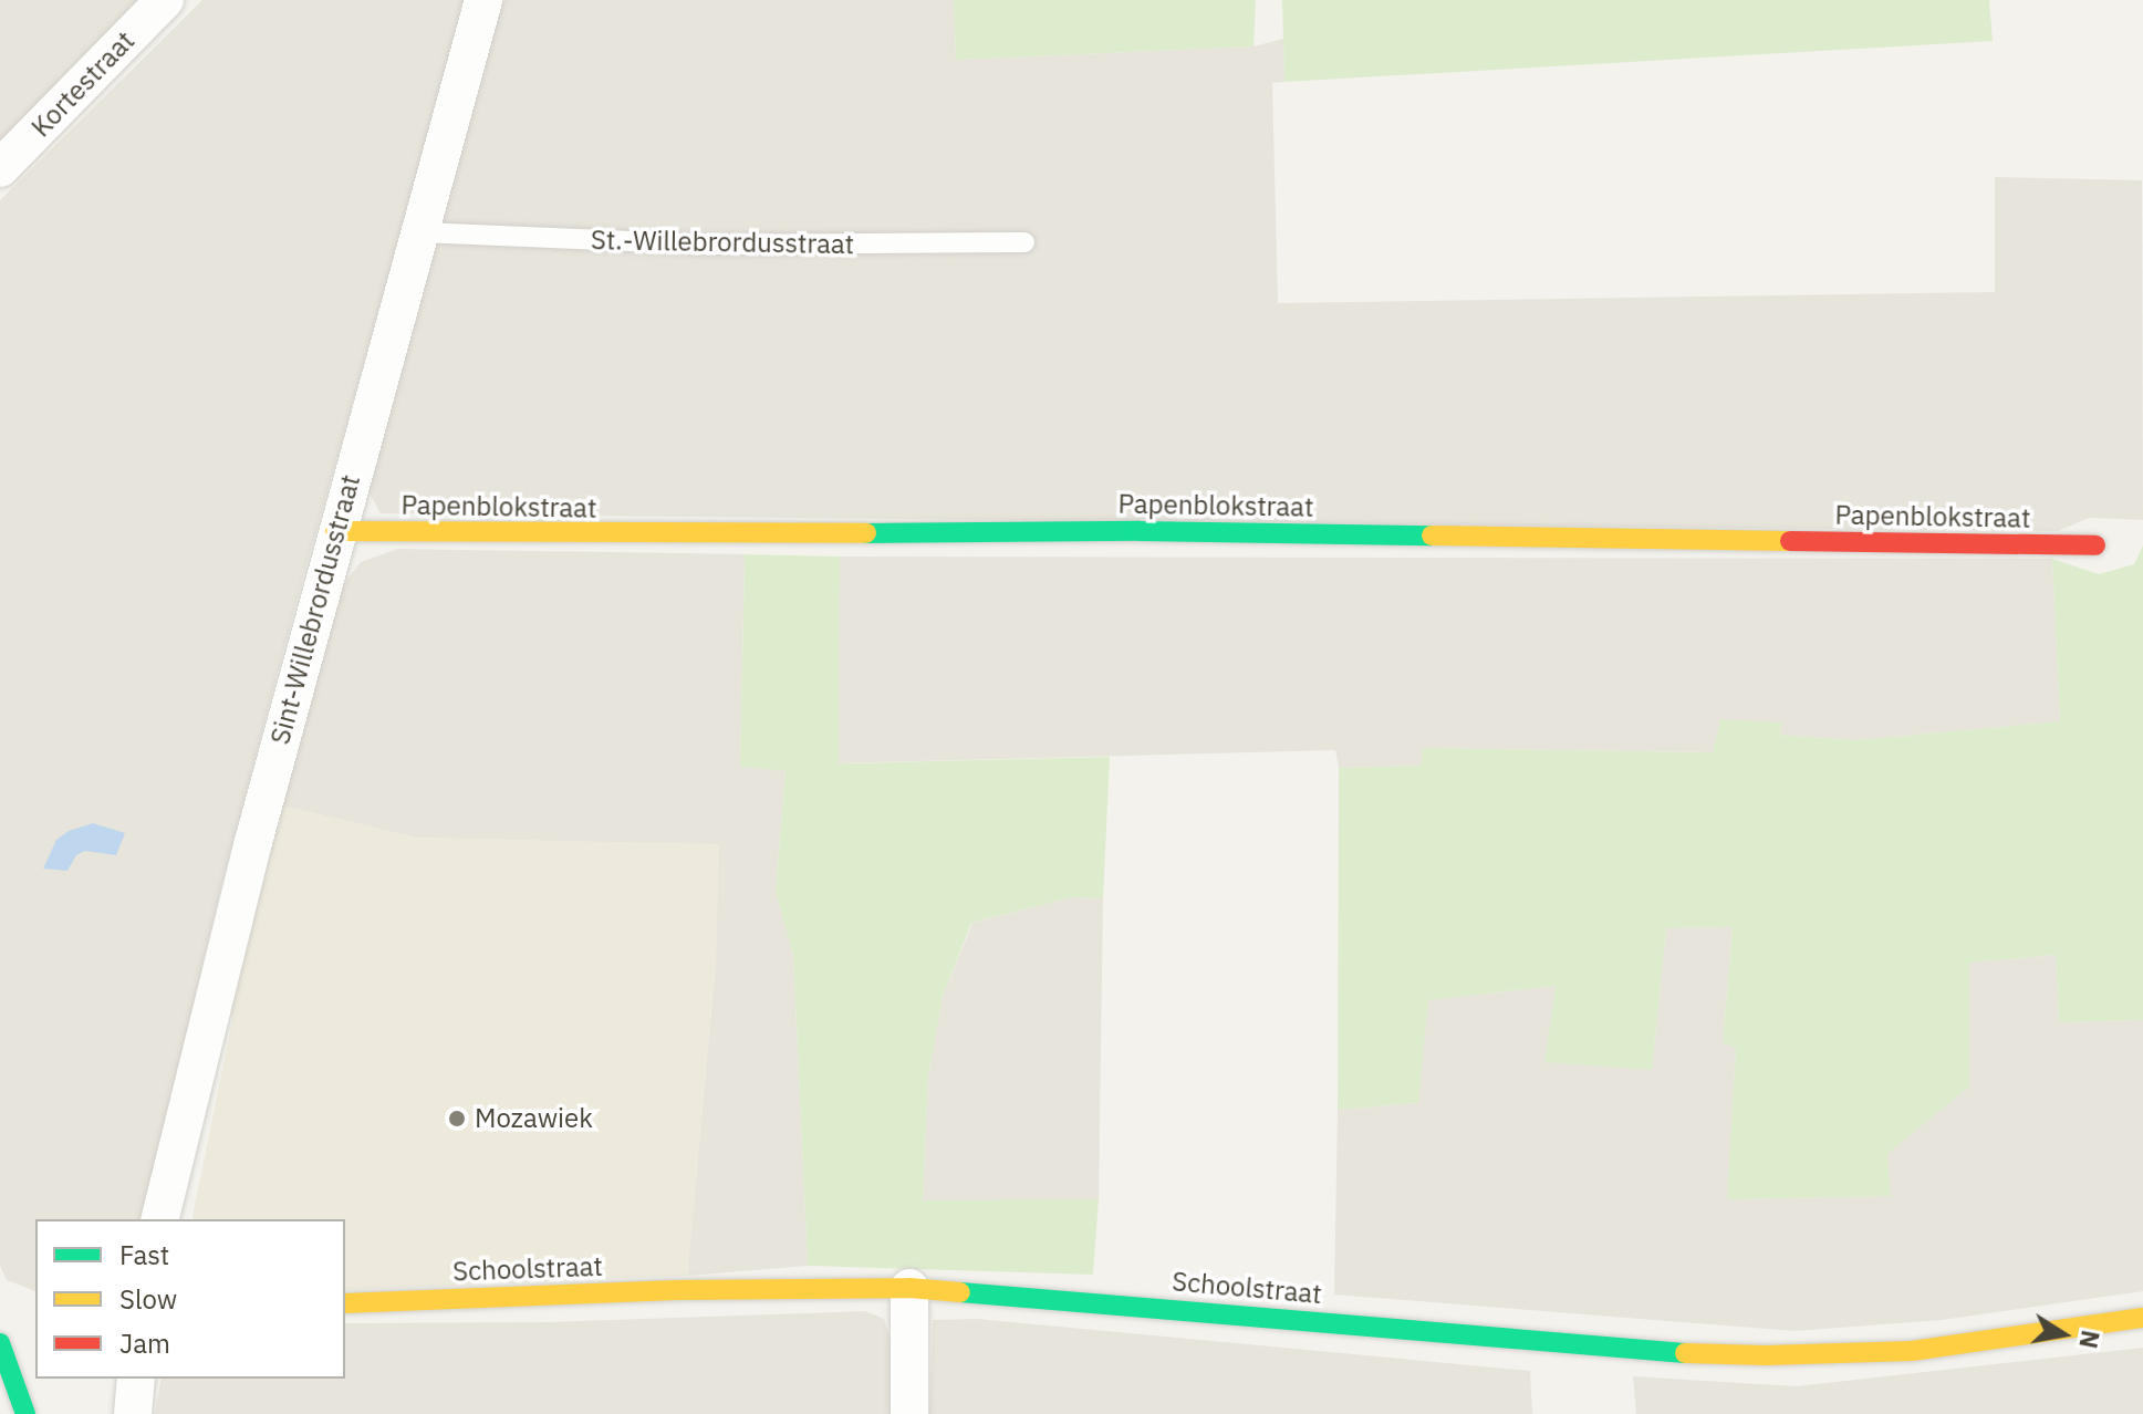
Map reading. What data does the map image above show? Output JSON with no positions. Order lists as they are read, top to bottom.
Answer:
{
  "streets": {
    "street": [
      "Kortestraat",
      "Papenblokstraat",
      "Sint-Willebrordusstraat",
      "Schoolstraat"
    ],
    "lane": ["St.-Willebrordusstraat"]
  },
  "crossings": [
    ["St.-Willebrordusstraat", "Sint-Willebrordusstraat"],
    ["Papenblokstraat", "Sint-Willebrordusstraat"]
  ],
  "places": ["Mozawiek"],
  "legend": ["Fast", "Slow", "Jam"],
  "north": "right"
}
